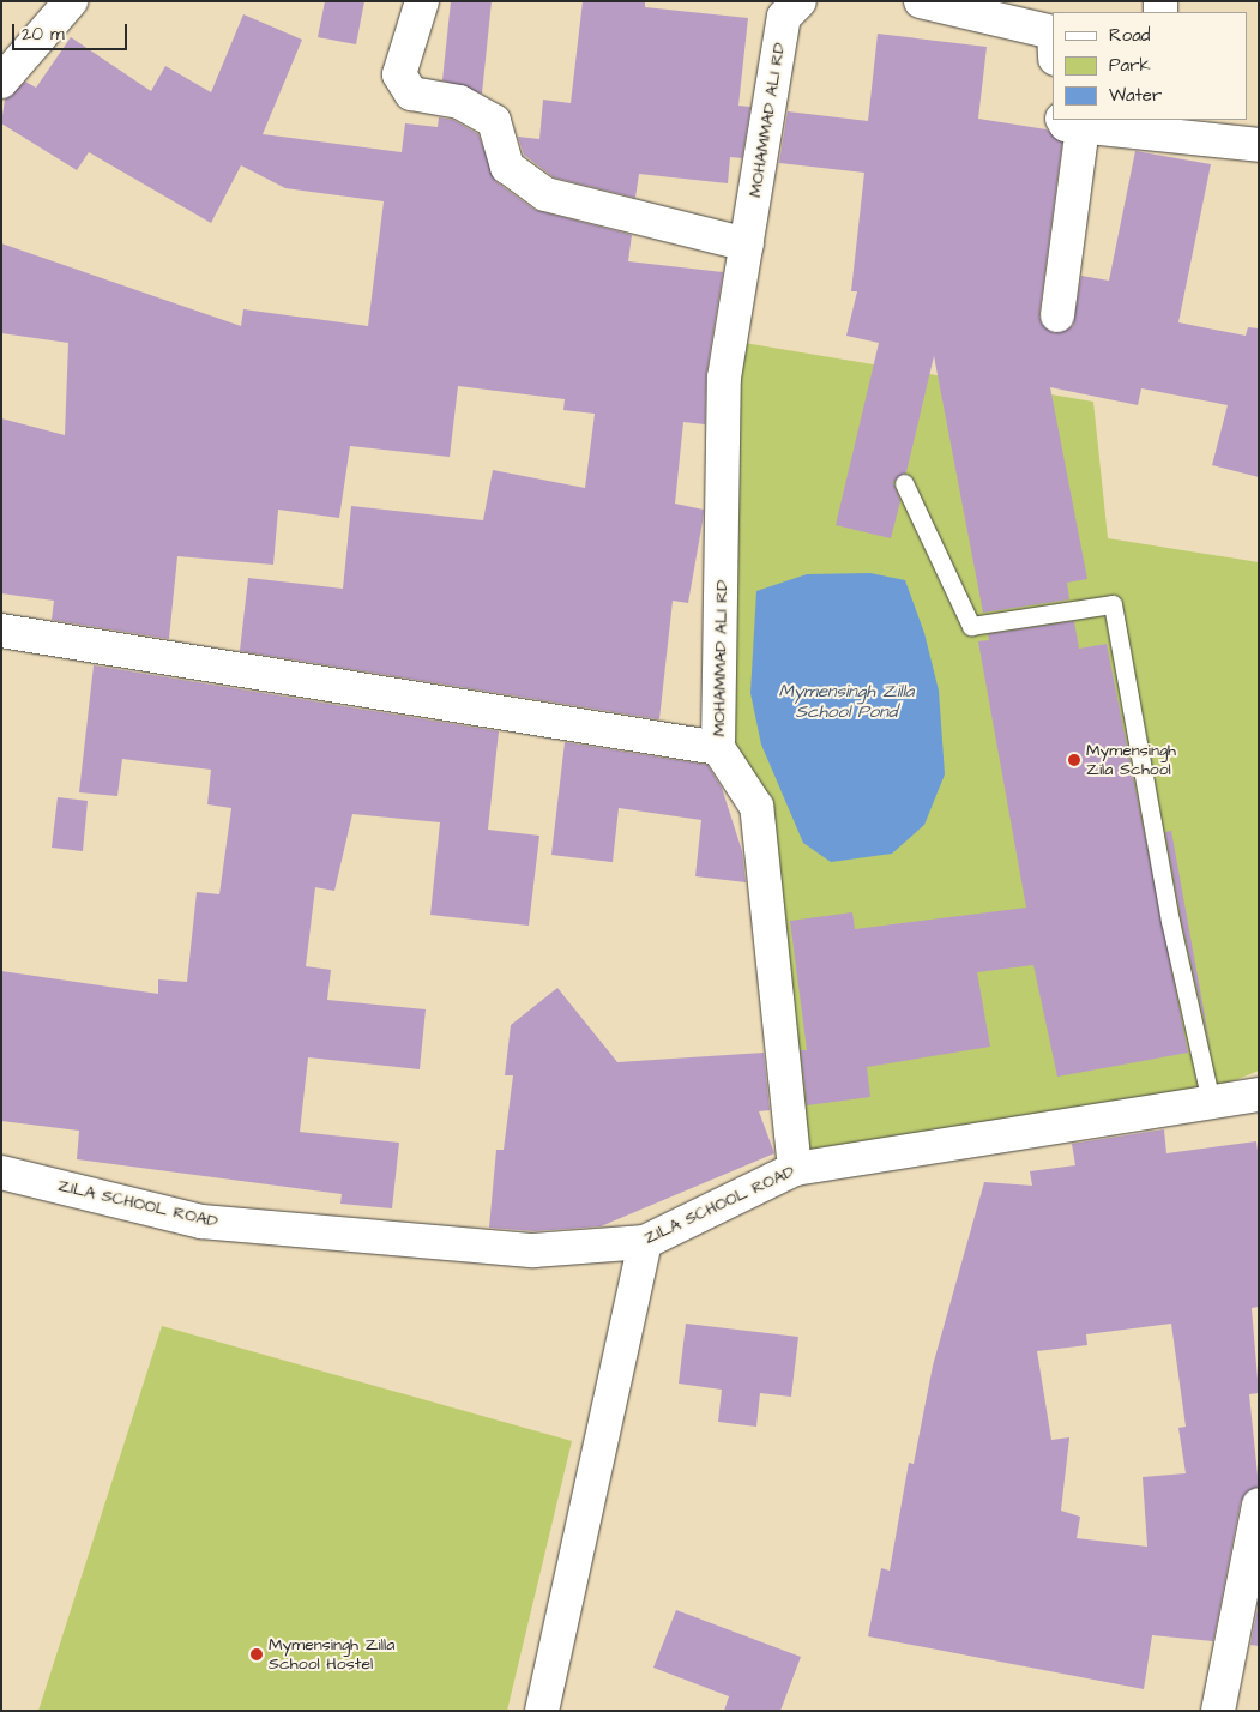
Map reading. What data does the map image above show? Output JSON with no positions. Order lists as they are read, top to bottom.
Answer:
{
  "streets": {
    "street": ["MOHAMMAD ALI RD", "ZILA SCHOOL ROAD"]
  },
  "crossings": [
    ["MOHAMMAD ALI RD", "ZILA SCHOOL ROAD"]
  ],
  "water": ["Mymensingh Zilla School Pond"],
  "places": ["Mymensingh Zila School", "Mymensingh Zilla School Hostel"],
  "legend": ["Road", "Park", "Water"],
  "scale_bar": "20 m"
}
